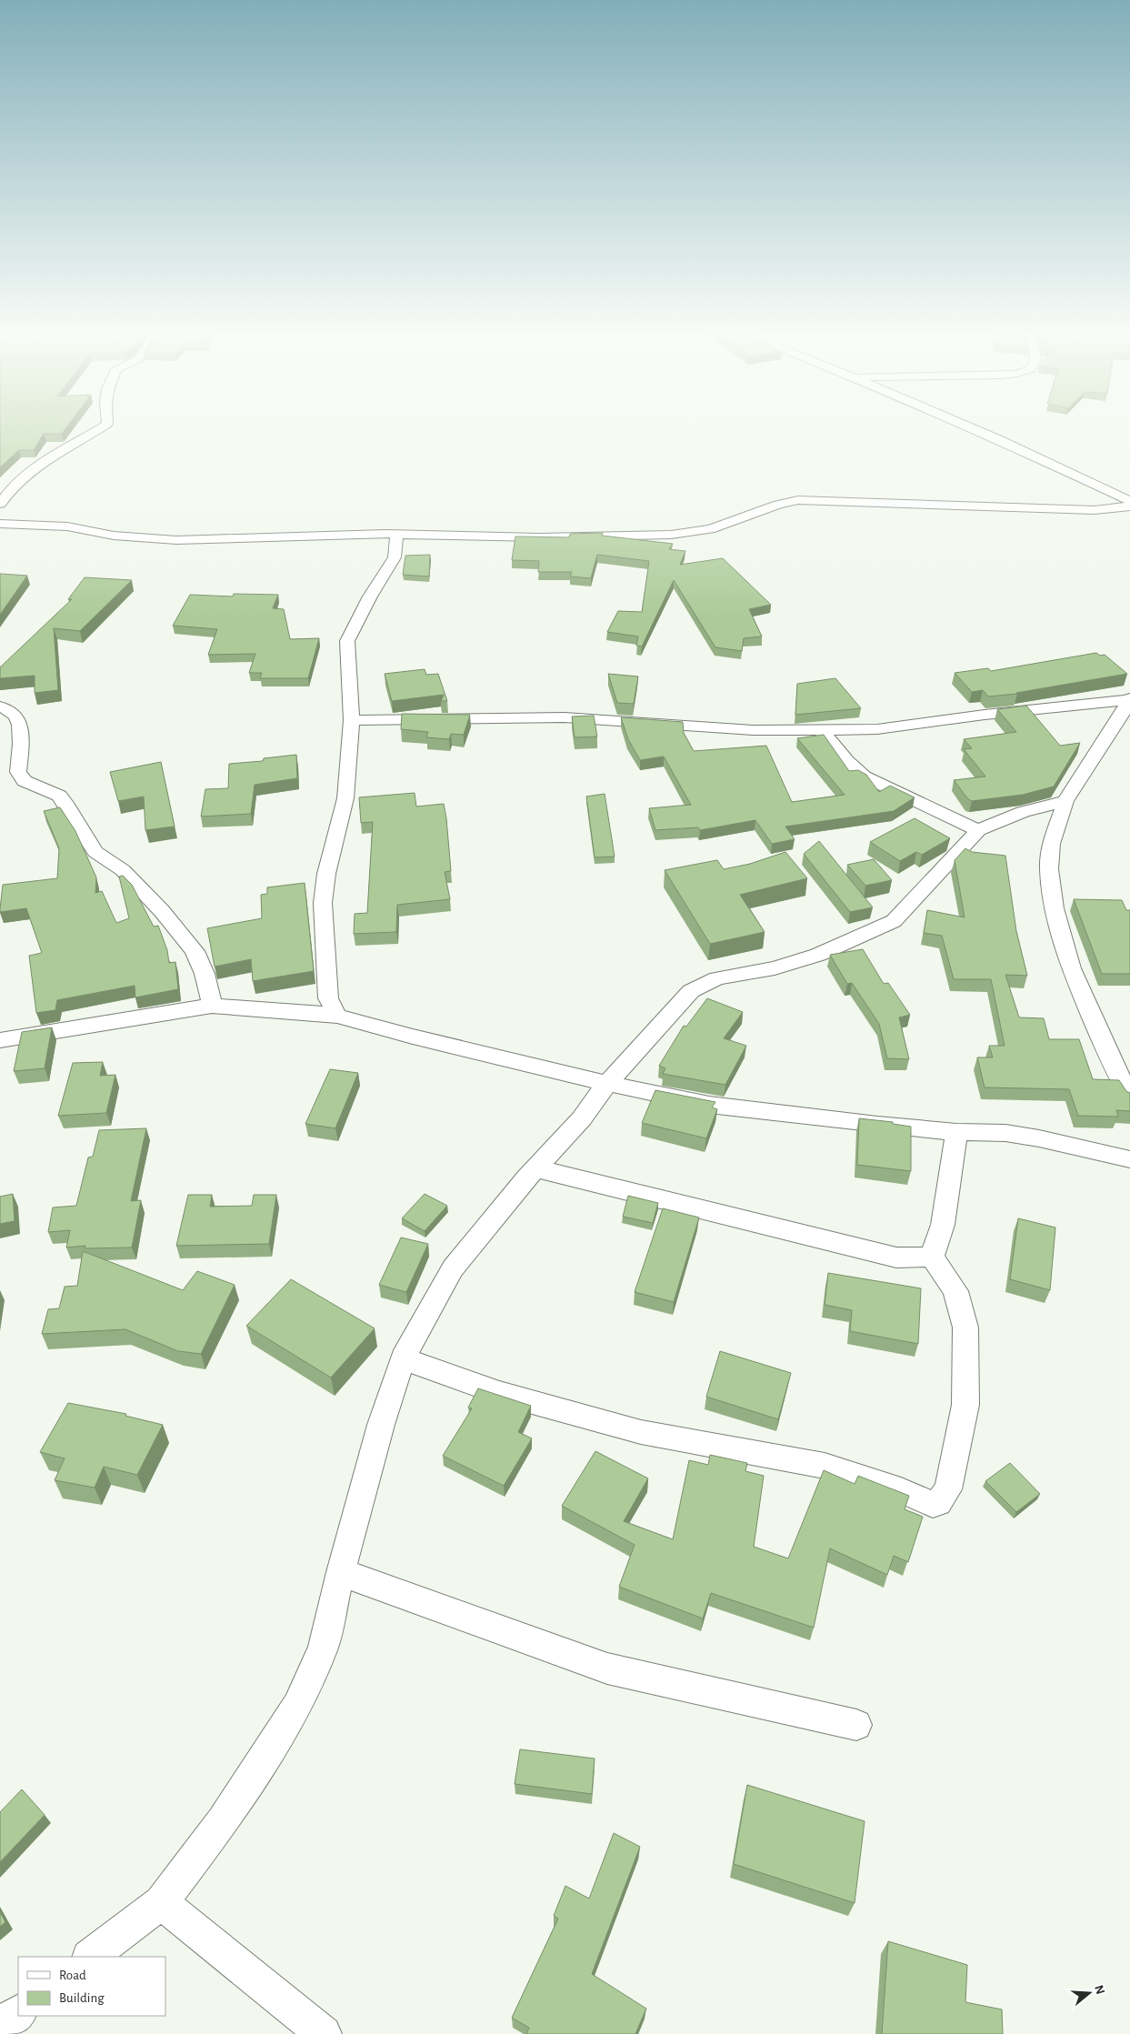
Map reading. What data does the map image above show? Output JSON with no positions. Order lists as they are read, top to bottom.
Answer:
{
  "legend": ["Road", "Building"],
  "north": "right"
}
